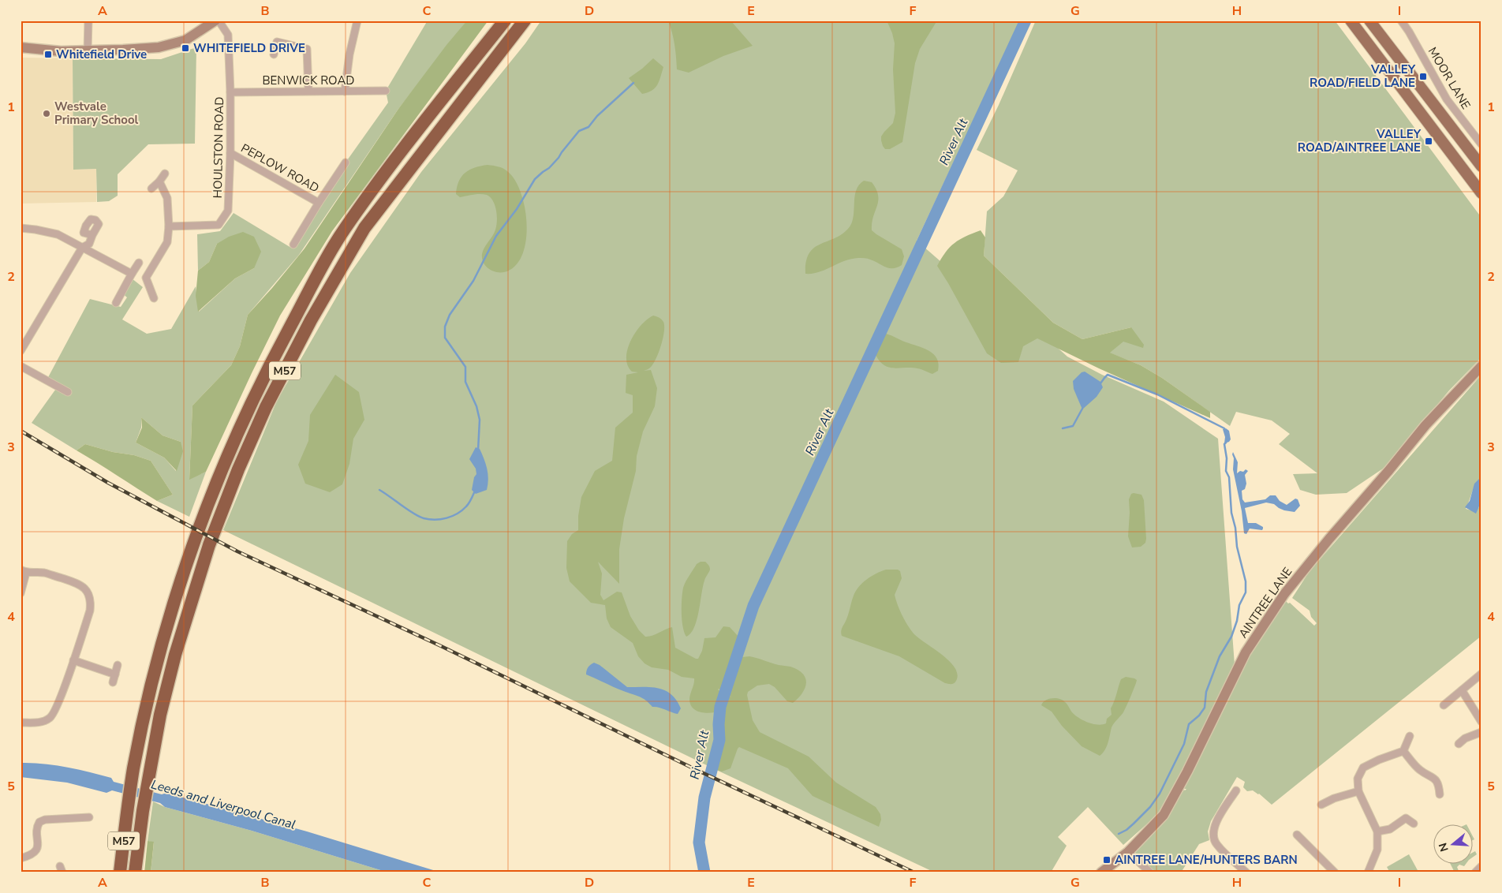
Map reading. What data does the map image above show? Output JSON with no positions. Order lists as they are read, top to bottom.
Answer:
{
  "streets": {
    "highway": ["M57"],
    "main road": ["AINTREE LANE"],
    "street": [
      "MOOR LANE",
      "BENWICK ROAD",
      "HOULSTON ROAD",
      "PEPLOW ROAD"
    ]
  },
  "crossings": [
    ["BENWICK ROAD", "HOULSTON ROAD"],
    ["HOULSTON ROAD", "PEPLOW ROAD"]
  ],
  "water": ["River Alt", "Leeds and Liverpool Canal"],
  "places": {
    "transit": [
      "WHITEFIELD DRIVE",
      "Whitefield Drive",
      "VALLEY ROAD/FIELD LANE",
      "VALLEY ROAD/AINTREE LANE",
      "AINTREE LANE/HUNTERS BARN"
    ],
    "other": ["Westvale Primary School"]
  },
  "north": "left",
  "grid": {
    "columns": [
      "A",
      "B",
      "C",
      "D",
      "E",
      "F",
      "G",
      "H",
      "I"
    ],
    "rows": [
      "1",
      "2",
      "3",
      "4",
      "5"
    ]
  }
}
